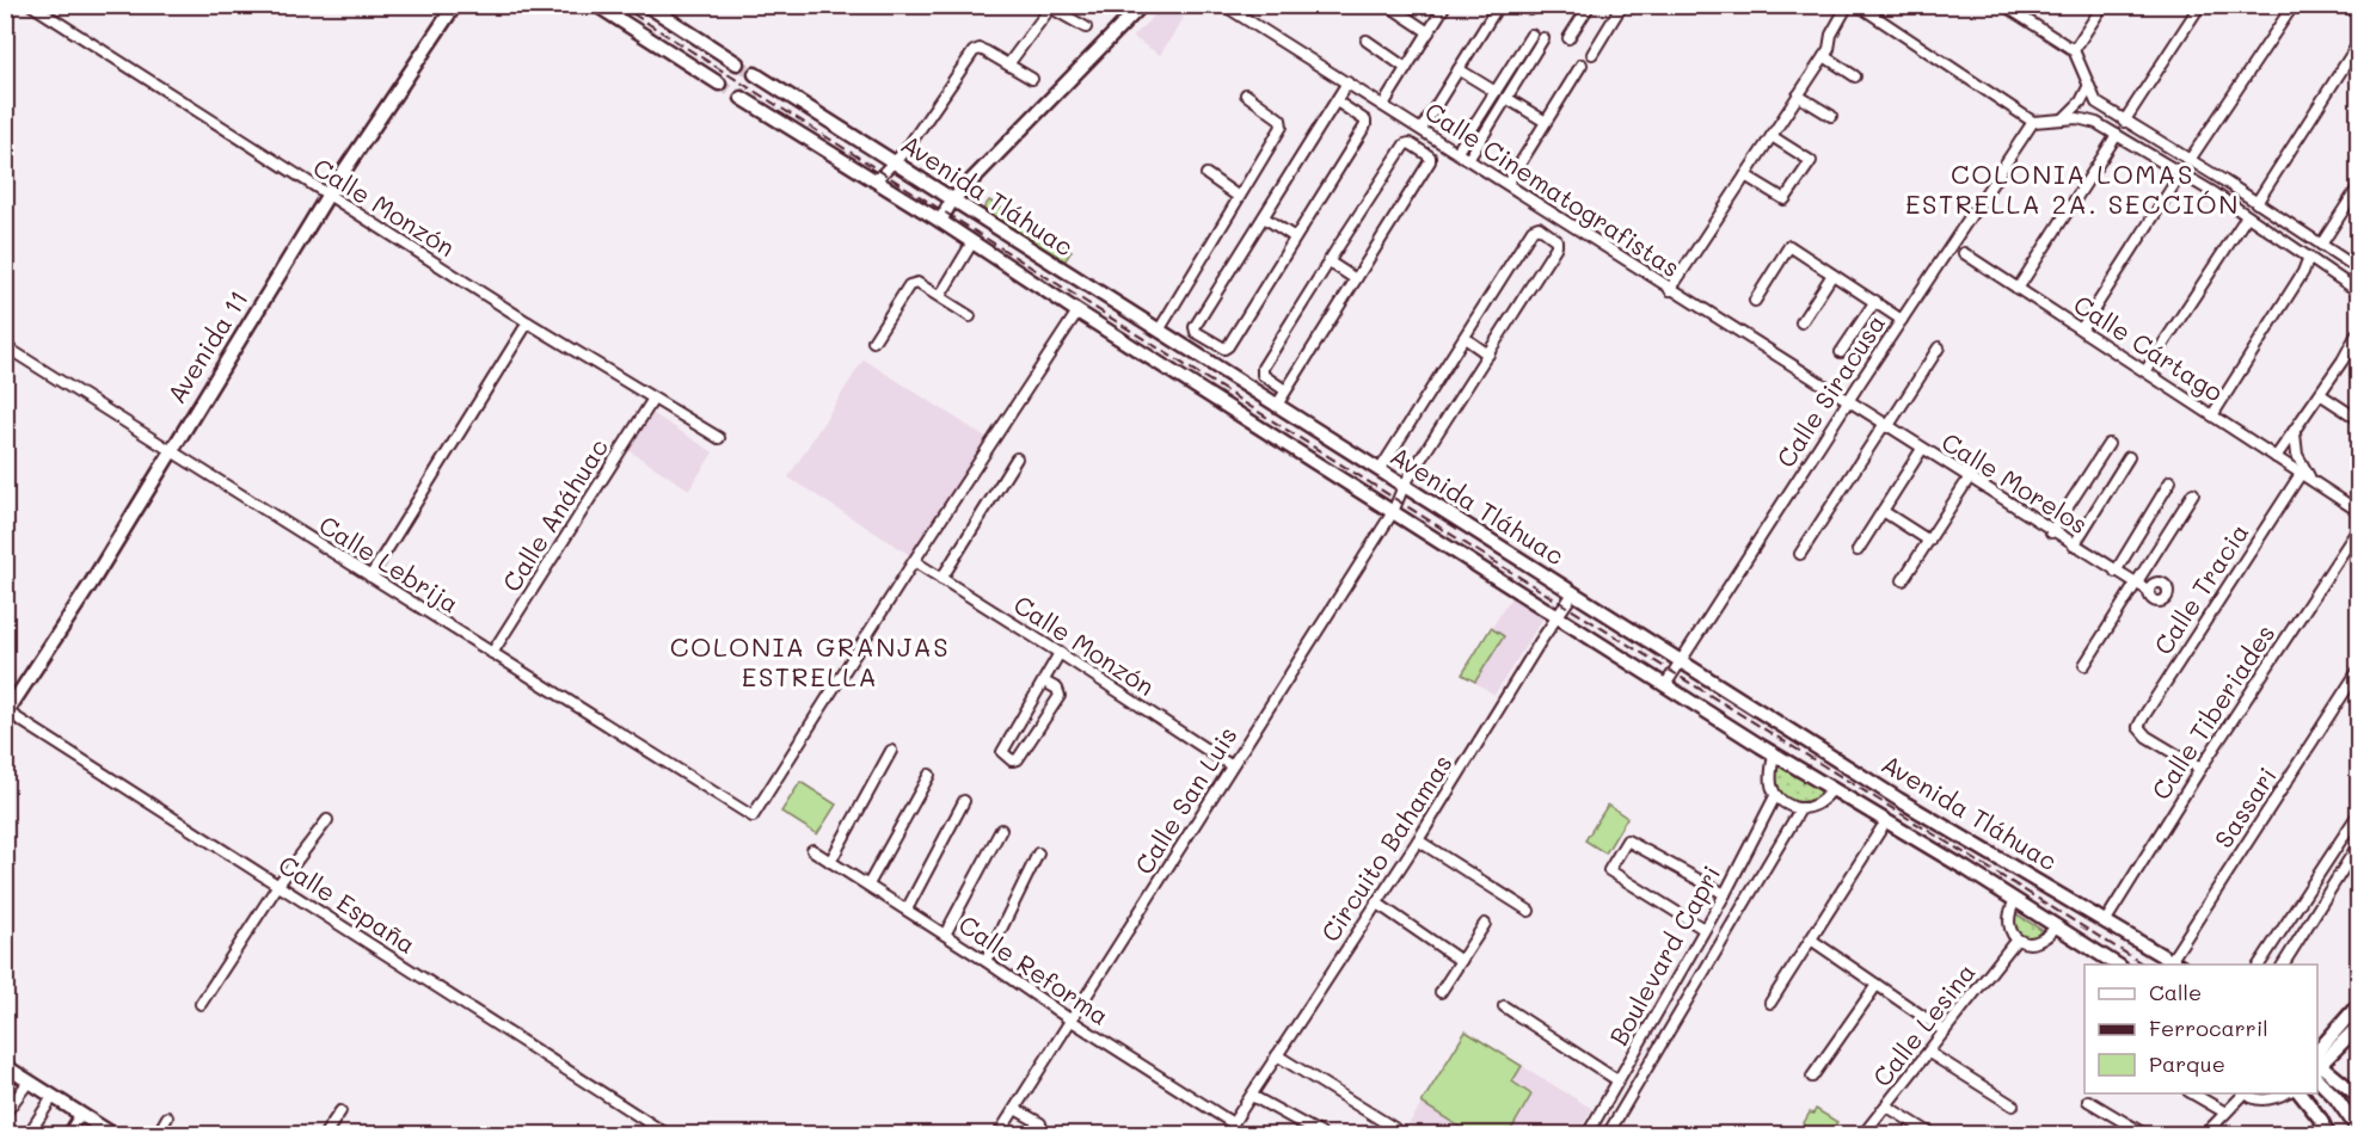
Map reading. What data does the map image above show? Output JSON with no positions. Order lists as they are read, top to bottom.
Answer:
{
  "streets": {
    "main road": ["Avenida Tláhuac", "Avenida 11"],
    "street": [
      "Calle Cinematografistas",
      "Calle Monzón",
      "Calle Cártago",
      "Calle Siracusa",
      "Calle Morelos",
      "Calle Anáhuac",
      "Calle Lebrija",
      "Calle Tracia",
      "Calle Tiberiades",
      "Calle San Luis",
      "Sassari",
      "Circuito Bahamas",
      "Calle España",
      "Boulevard Capri",
      "Calle Reforma",
      "Calle Lesina"
    ]
  },
  "crossings": [
    ["Calle Cinematografistas", "Calle Siracusa"],
    ["Calle Cinematografistas", "Calle Morelos"],
    ["Avenida Tláhuac", "Calle Siracusa"],
    ["Avenida Tláhuac", "Calle Tiberiades"],
    ["Avenida Tláhuac", "Calle San Luis"],
    ["Avenida Tláhuac", "Sassari"],
    ["Avenida Tláhuac", "Circuito Bahamas"],
    ["Calle Monzón", "Avenida 11"],
    ["Calle Monzón", "Calle Anáhuac"],
    ["Calle Monzón", "Calle Lebrija"],
    ["Calle Monzón", "Calle San Luis"],
    ["Avenida 11", "Calle Lebrija"],
    ["Avenida 11", "Calle España"],
    ["Calle Cártago", "Calle Tracia"],
    ["Calle Anáhuac", "Calle Lebrija"],
    ["Calle Tracia", "Calle Tiberiades"],
    ["Calle San Luis", "Calle Reforma"],
    ["Circuito Bahamas", "Calle Reforma"]
  ],
  "districts": ["COLONIA LOMAS ESTRELLA 2A. SECCIÓN", "COLONIA GRANJAS ESTRELLA"],
  "legend": ["Calle", "Ferrocarril", "Parque"]
}
